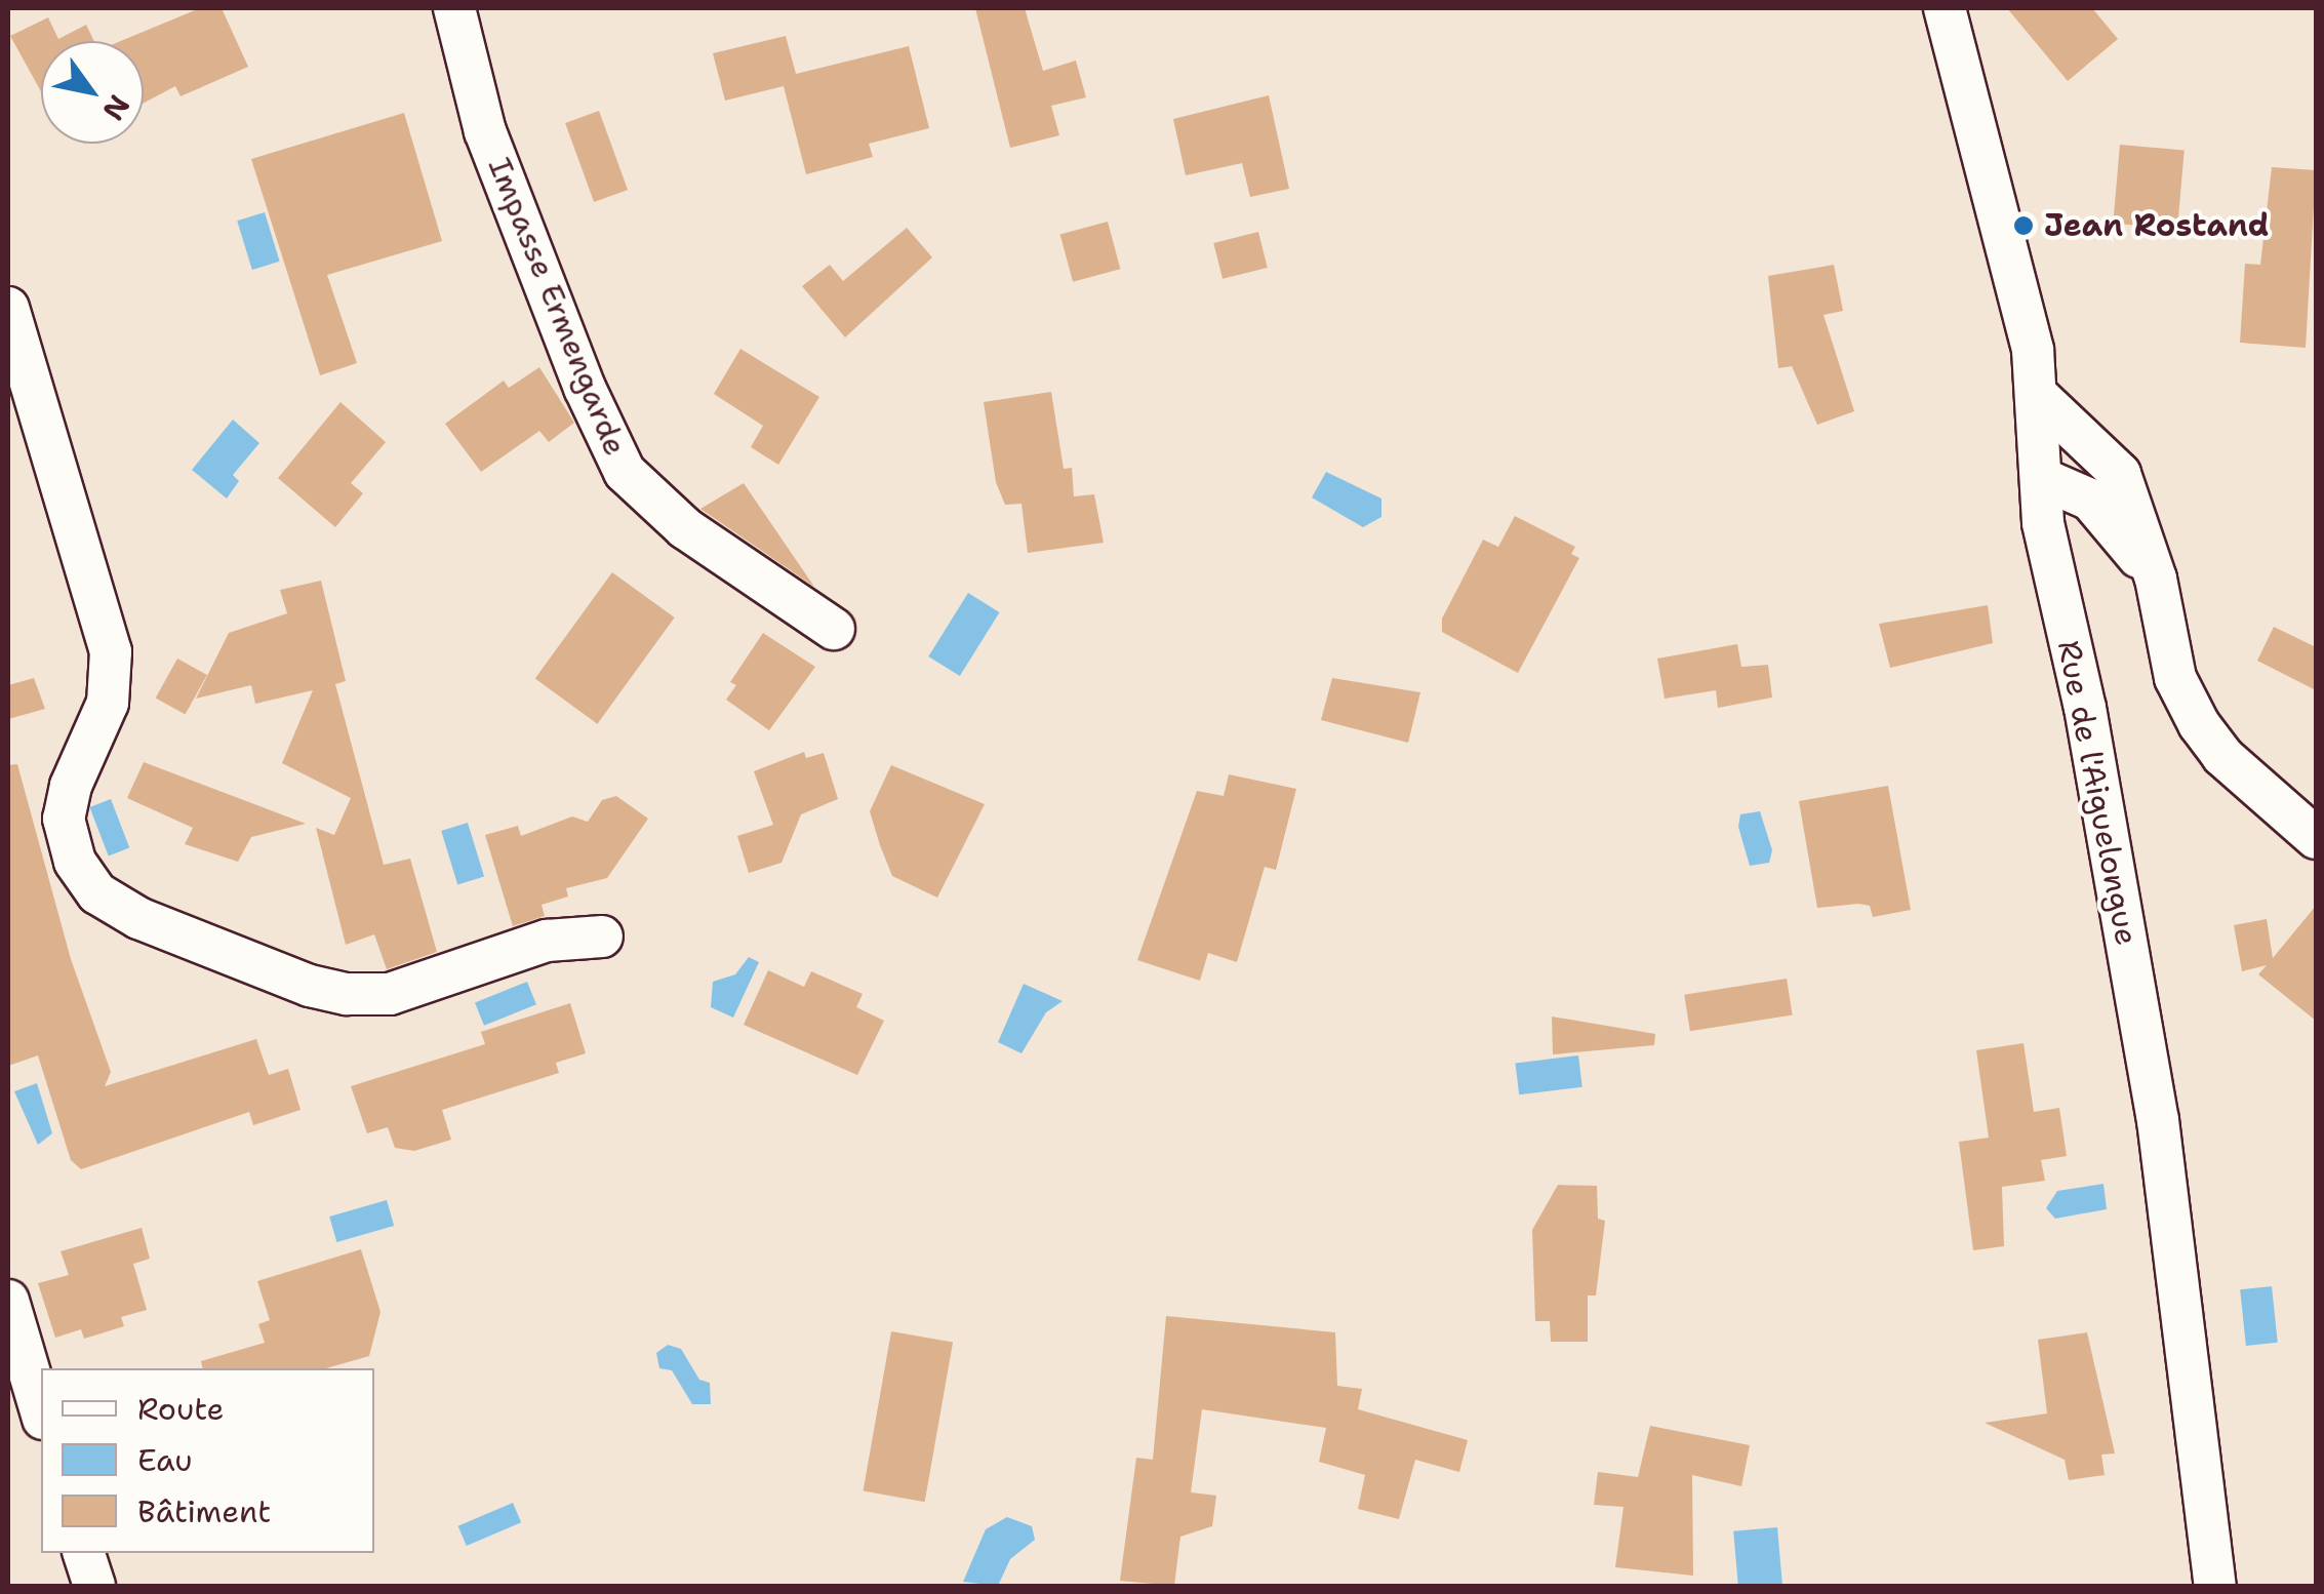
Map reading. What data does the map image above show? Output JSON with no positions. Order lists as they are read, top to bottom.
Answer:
{
  "streets": {
    "street": ["Impasse Ermengarde", "Rue de l'Aiguelongue"]
  },
  "places": ["Jean Rostand"],
  "legend": ["Route", "Eau", "Bâtiment"],
  "north": "bottom right"
}
